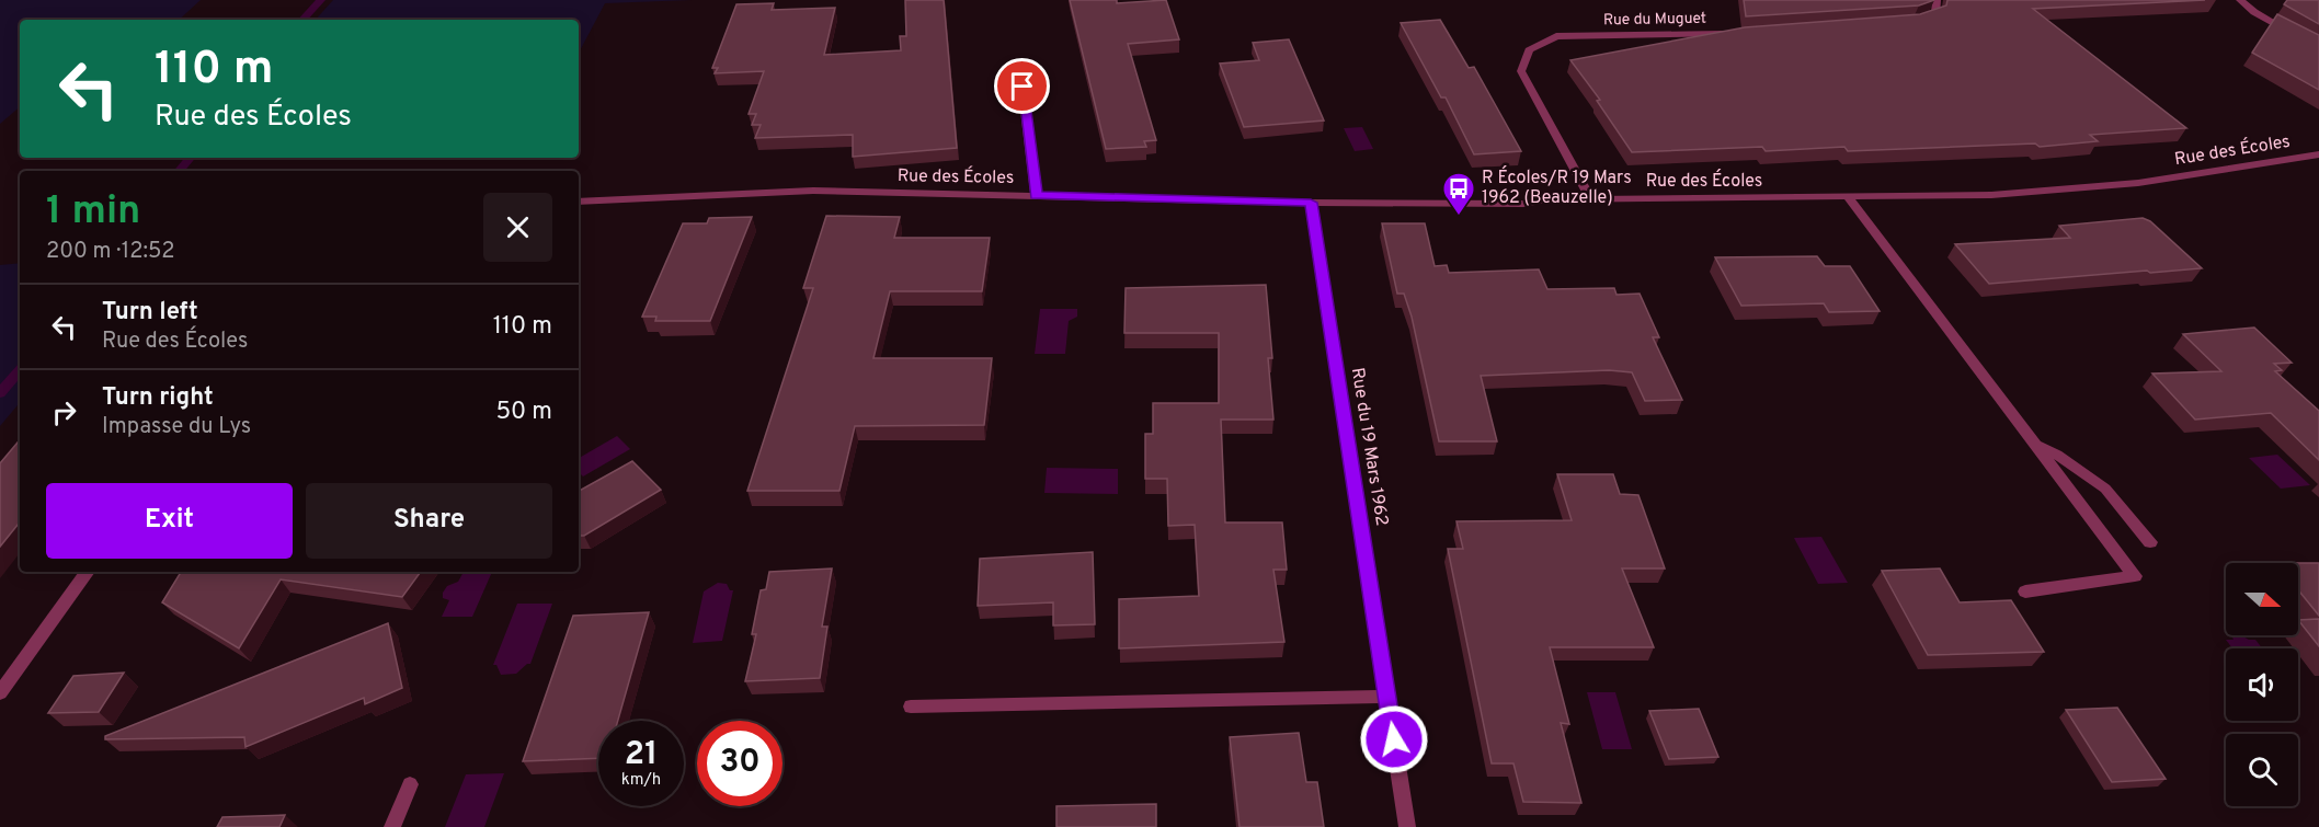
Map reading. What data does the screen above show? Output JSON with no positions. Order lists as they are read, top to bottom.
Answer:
{
  "streets": {
    "street": ["Rue du Muguet", "Rue des Écoles", "Rue du 19 Mars 1962"]
  },
  "crossings": [
    ["Rue du Muguet", "Rue des Écoles"],
    ["Rue des Écoles", "Rue du 19 Mars 1962"]
  ],
  "places": {
    "bus stop": ["R Écoles/R 19 Mars 1962 (Beauzelle)"]
  },
  "north": "right",
  "page": {
    "turn": ["110 m", "Rue des Écoles"],
    "heading": ["1 min", "200 m · 12:52"],
    "list": [
      {
        "name": "Turn left",
        "note": "Rue des Écoles",
        "value": "110 m"
      },
      {
        "name": "Turn right",
        "note": "Impasse du Lys",
        "value": "50 m"
      }
    ],
    "buttons": ["Exit", "Share"],
    "speed": "21 km/h",
    "limit": "30"
  }
}
